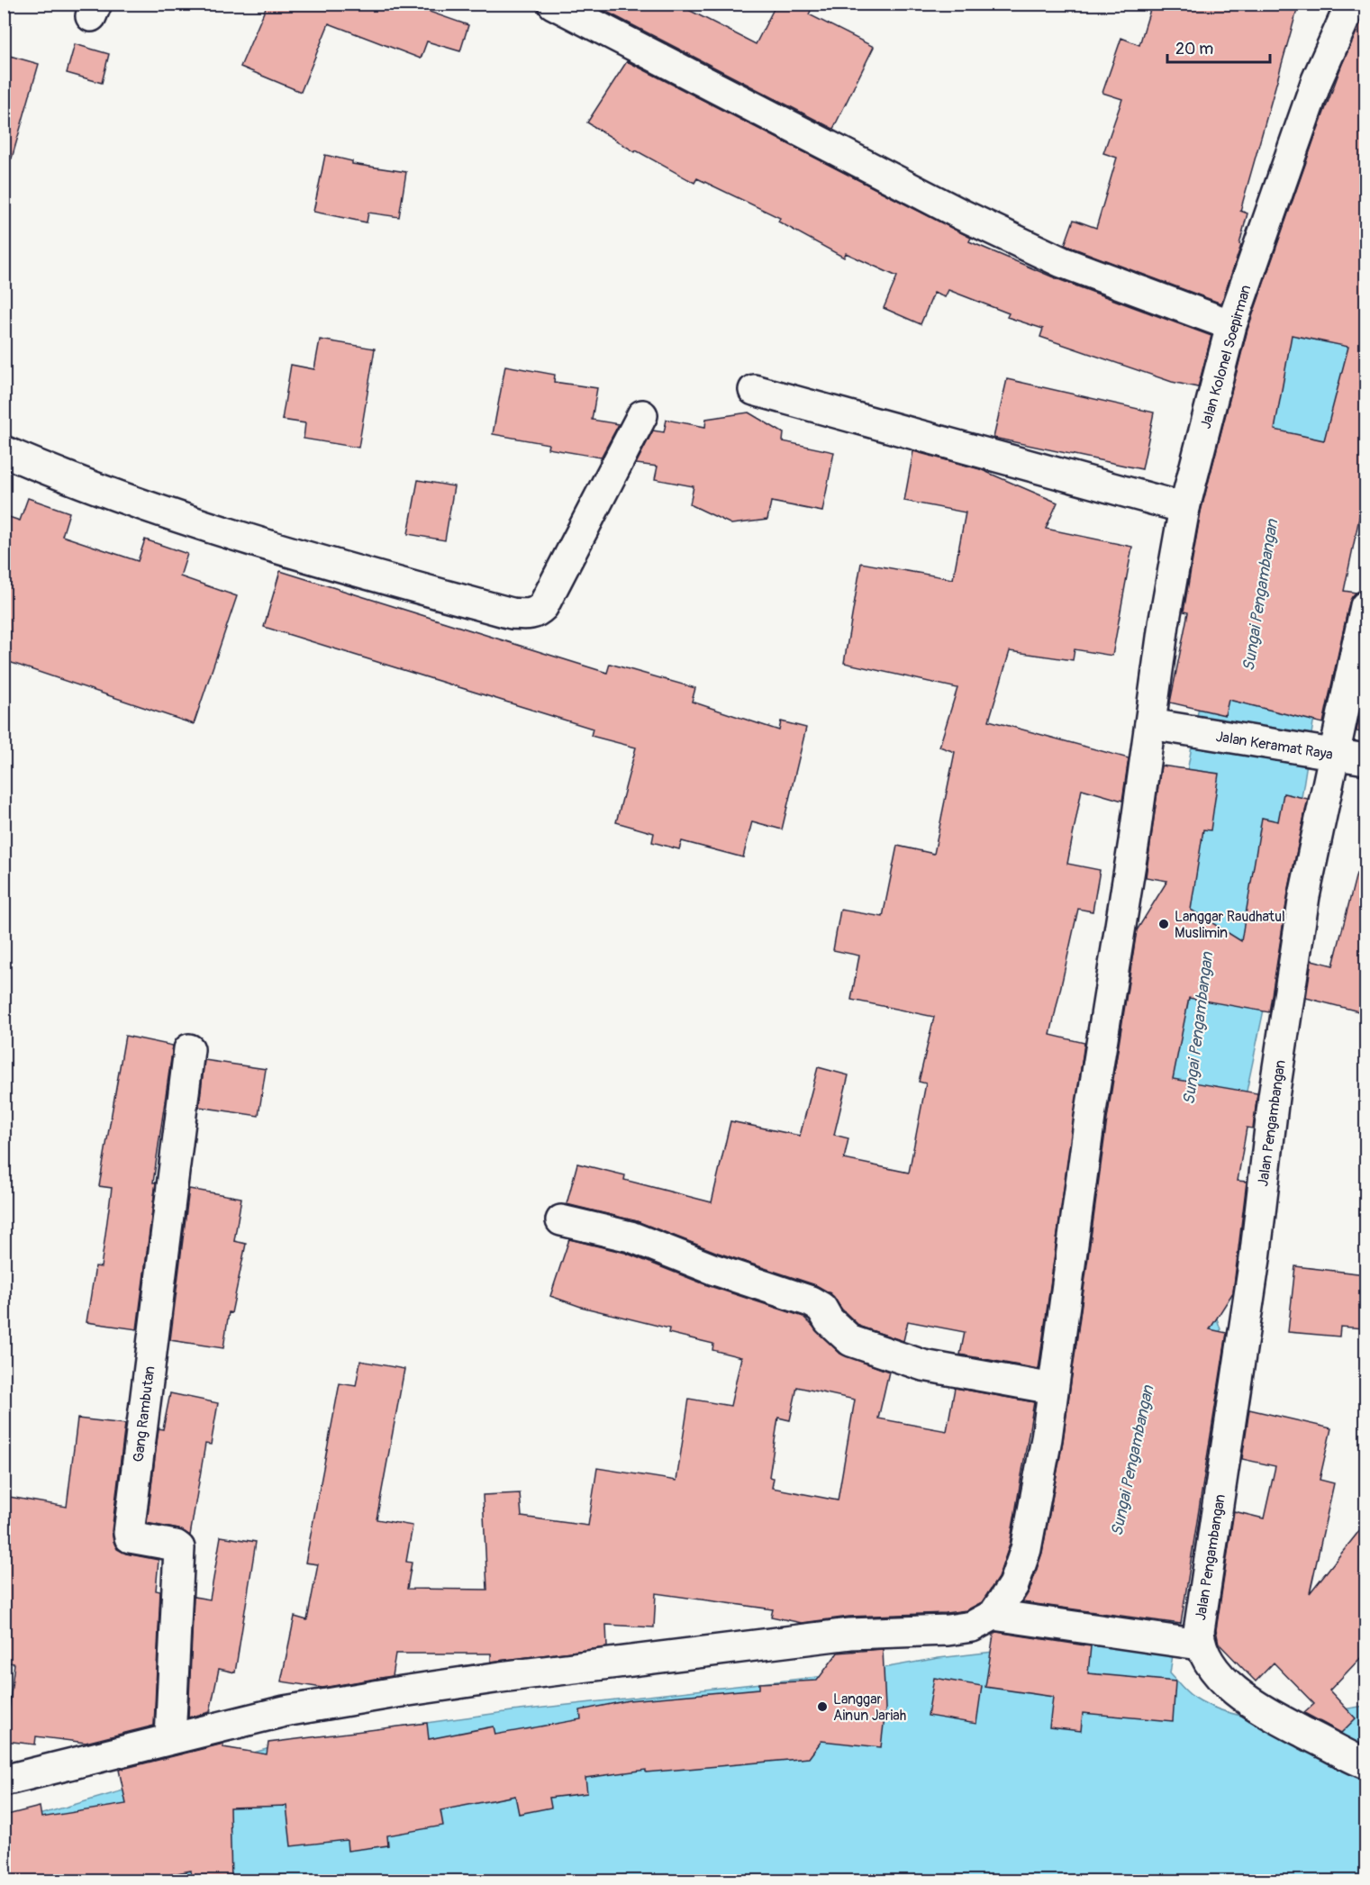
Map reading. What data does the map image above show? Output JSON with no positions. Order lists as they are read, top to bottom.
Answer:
{
  "streets": {
    "street": [
      "Jalan Kolonel Soepirman",
      "Jalan Keramat Raya",
      "Jalan Pengambangan",
      "Gang Rambutan"
    ]
  },
  "crossings": [
    ["Jalan Kolonel Soepirman", "Jalan Keramat Raya"],
    ["Jalan Keramat Raya", "Jalan Pengambangan"]
  ],
  "water": ["Sungai Pengambangan"],
  "places": ["Langgar Raudhatul Muslimin", "Langgar Ainun Jariah"],
  "scale_bar": "20 m"
}
